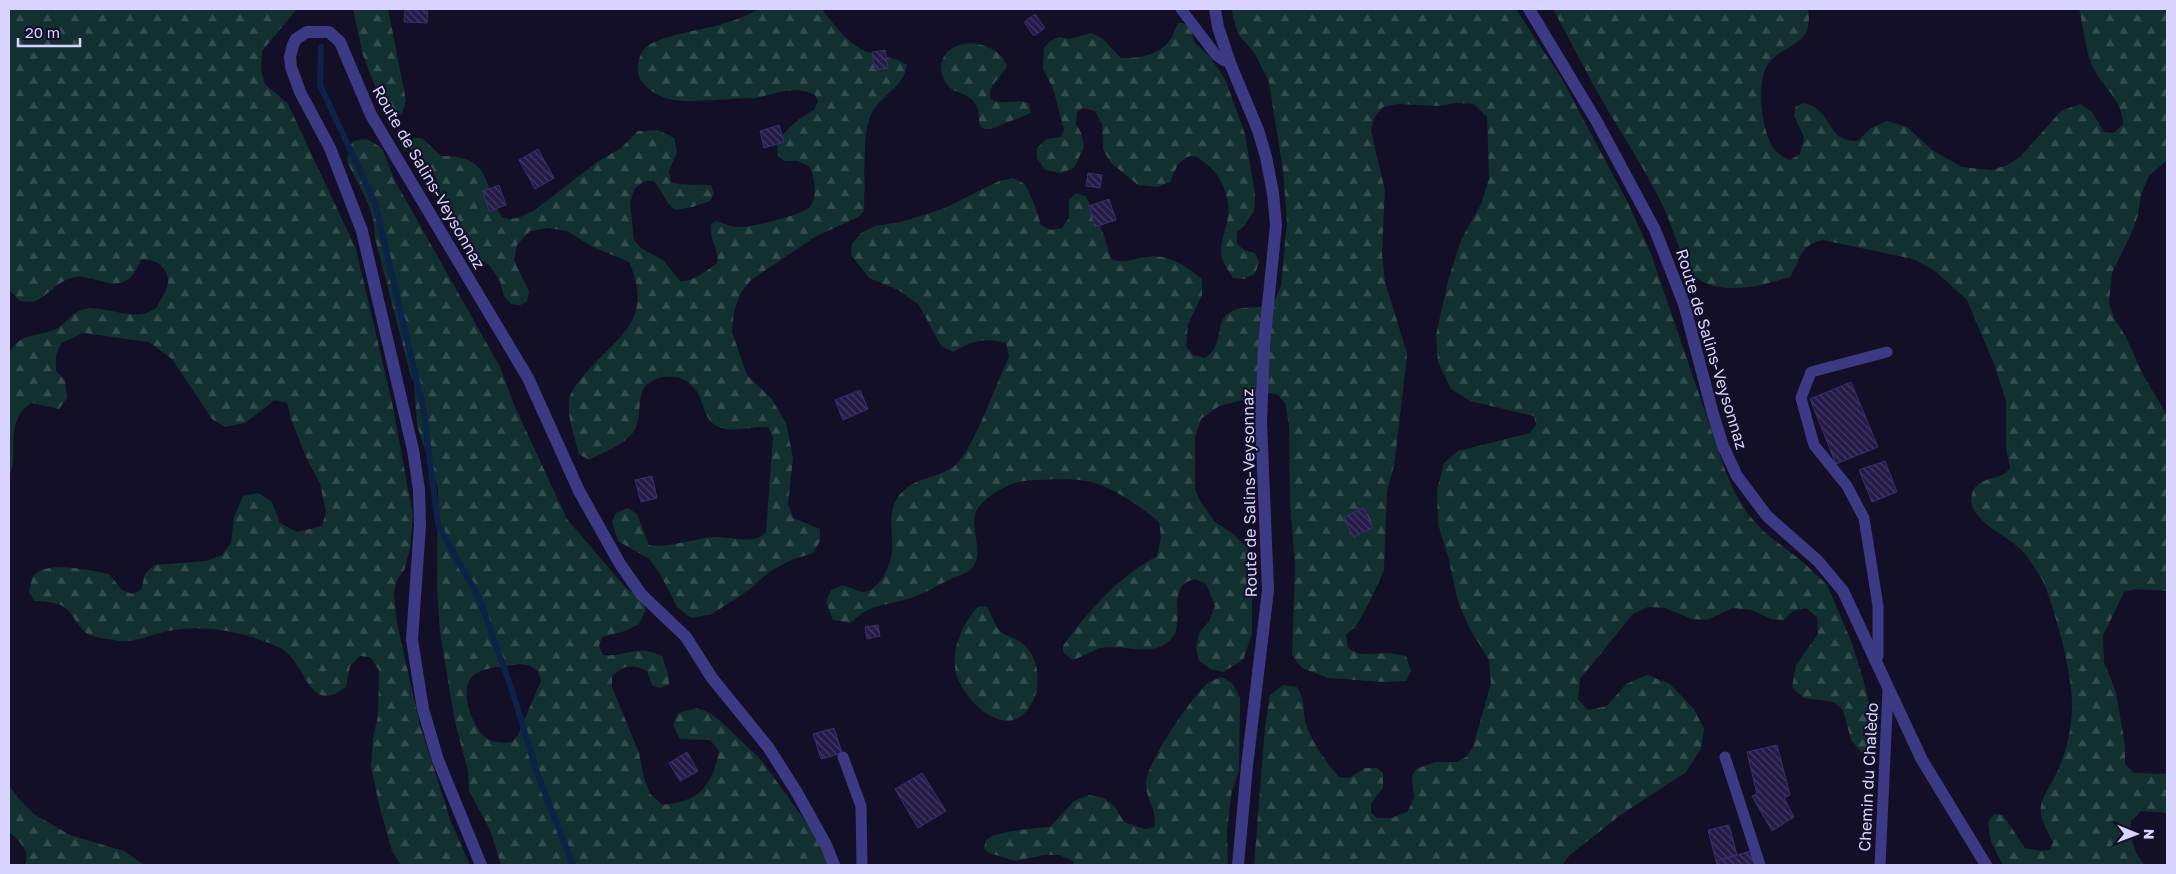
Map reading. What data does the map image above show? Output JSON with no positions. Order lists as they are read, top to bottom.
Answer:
{
  "streets": {
    "street": ["Route de Salins-Veysonnaz"],
    "lane": ["Chemin du Chalèdo"]
  },
  "crossings": [
    ["Route de Salins-Veysonnaz", "Chemin du Chalèdo"]
  ],
  "scale_bar": "20 m",
  "north": "right"
}
